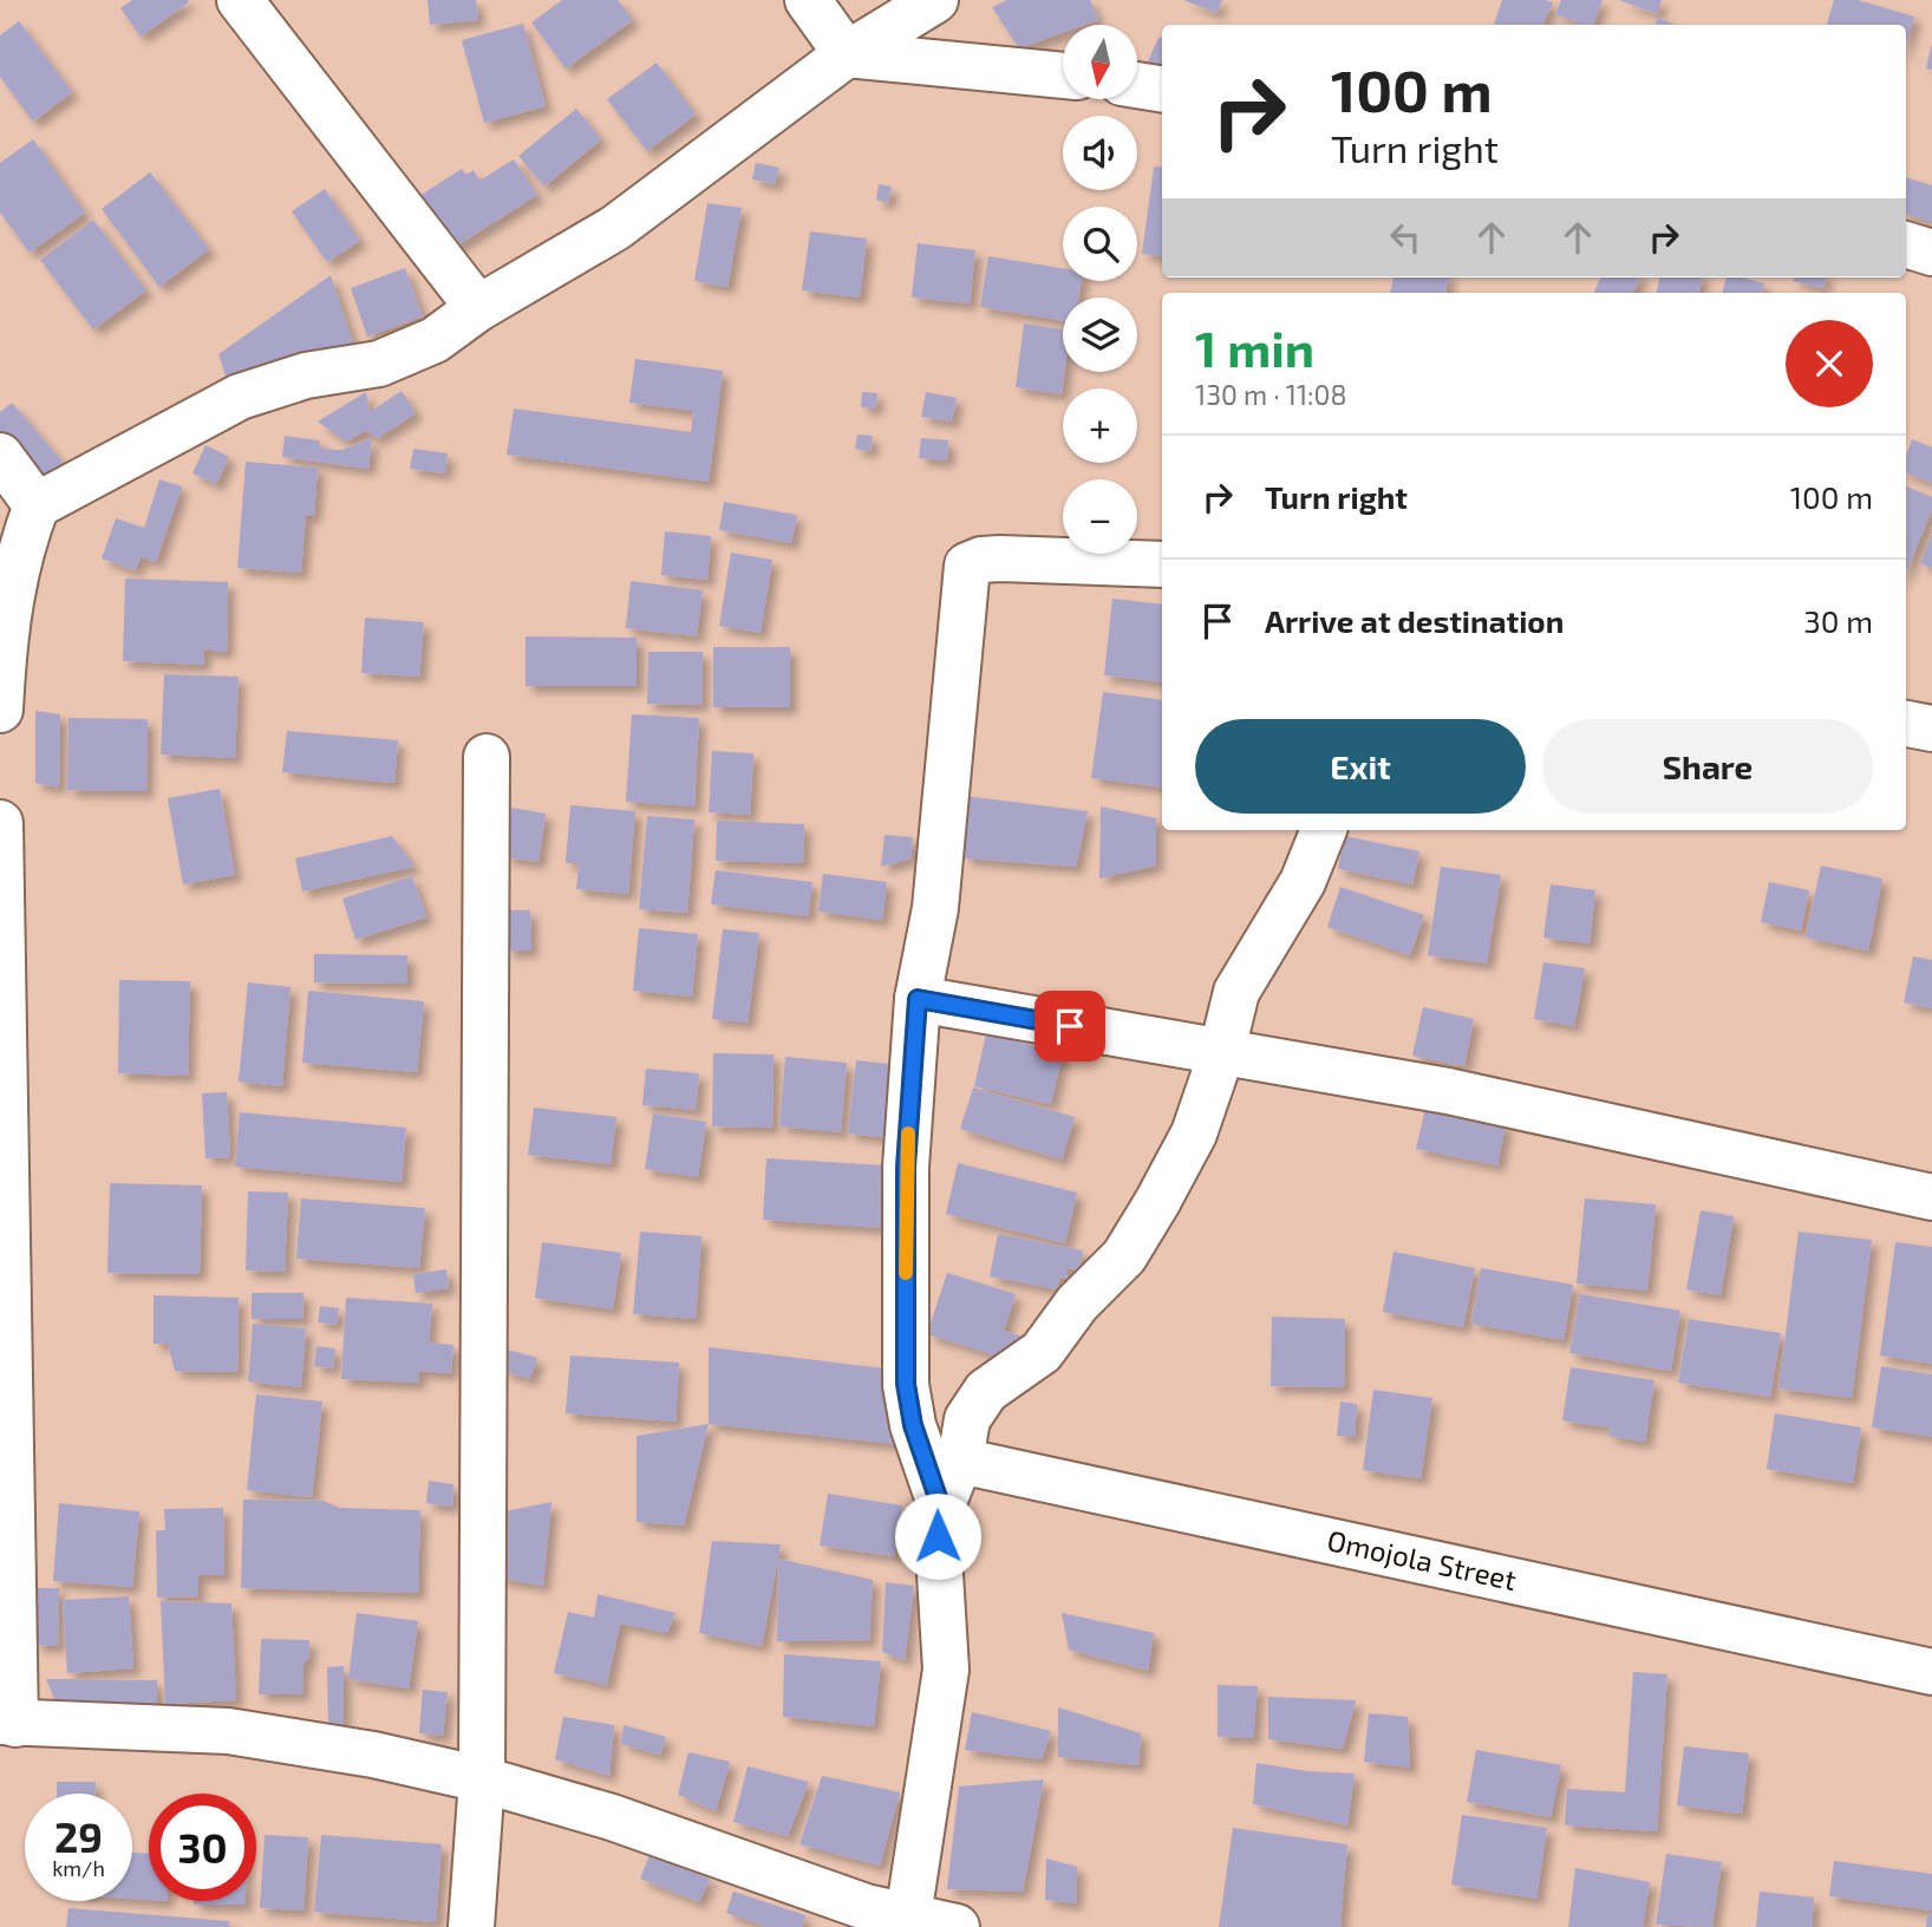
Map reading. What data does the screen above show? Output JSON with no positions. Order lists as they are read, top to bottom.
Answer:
{
  "streets": {
    "street": ["Omojola Street"]
  },
  "north": "bottom",
  "page": {
    "map_buttons": ["+", "−"],
    "turn": ["100 m", "Turn right"],
    "heading": ["1 min", "130 m · 11:08"],
    "list": [
      {
        "name": "Turn right",
        "value": "100 m"
      },
      {
        "name": "Arrive at destination",
        "value": "30 m"
      }
    ],
    "buttons": ["Exit", "Share"],
    "speed": "29 km/h",
    "limit": "30"
  }
}
